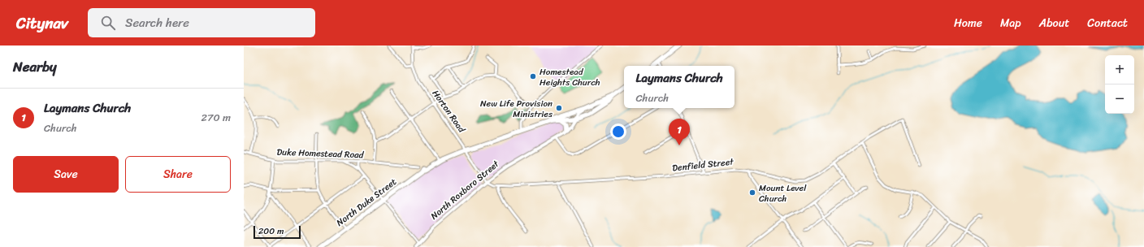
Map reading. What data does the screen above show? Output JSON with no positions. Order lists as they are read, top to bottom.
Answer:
{
  "streets": {
    "highway": ["North Roxboro Street", "North Duke Street"],
    "street": ["Horton Road", "Duke Homestead Road", "Denfield Street"]
  },
  "crossings": [
    ["Horton Road", "Denfield Street"],
    ["Horton Road", "North Roxboro Street"],
    ["Horton Road", "North Duke Street"],
    ["Denfield Street", "North Roxboro Street"],
    ["North Roxboro Street", "North Duke Street"]
  ],
  "places": ["Homestead Heights Church", "New Life Provision Ministries", "Mount Level Church"],
  "scale_bar": "200 m",
  "page": {
    "header": "Citynav",
    "search": "Search here",
    "nav": [
      "Home",
      "Map",
      "About",
      "Contact"
    ],
    "heading": "Nearby",
    "map_buttons": ["+", "−"],
    "popup": ["Laymans Church", "Church"],
    "list": [
      {
        "mark": "1",
        "name": "Laymans Church",
        "note": "Church",
        "value": "270 m"
      }
    ],
    "pins": "1",
    "buttons": ["Save", "Share"],
    "scale": "200 m"
  }
}
